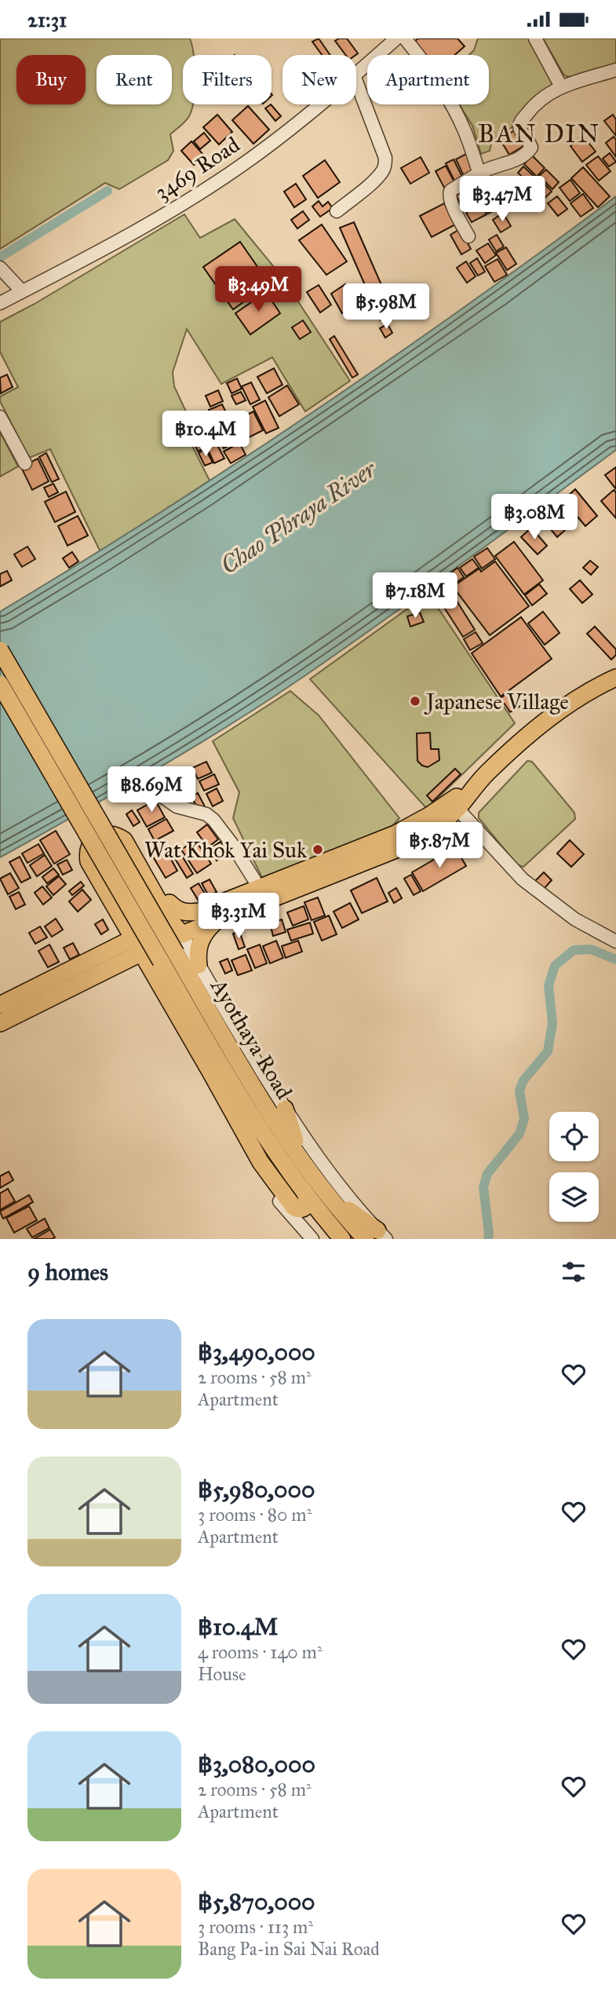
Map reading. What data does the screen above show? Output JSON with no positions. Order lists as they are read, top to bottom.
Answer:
{
  "streets": {
    "main road": ["Ayothaya Road"],
    "street": ["3469 Road"]
  },
  "districts": ["BAN DIN"],
  "water": ["Chao Phraya River"],
  "places": ["Japanese Village", "Wat Khok Yai Suk"],
  "page": {
    "status": "21:31",
    "chip": [
      "Buy",
      "Rent",
      "Filters",
      "New",
      "Apartment"
    ],
    "price": [
      "฿3.47M",
      "฿3.49M",
      "฿5.98M",
      "฿10.4M",
      "฿3.08M",
      "฿7.18M",
      "฿8.69M",
      "฿5.87M",
      "฿3.31M"
    ],
    "heading": "9 homes",
    "list": [
      {
        "name": "฿3,490,000",
        "note": "2 rooms · 58 m² · Apartment"
      },
      {
        "name": "฿5,980,000",
        "note": "3 rooms · 80 m² · Apartment"
      },
      {
        "name": "฿10.4M",
        "note": "4 rooms · 140 m² · House"
      },
      {
        "name": "฿3,080,000",
        "note": "2 rooms · 58 m² · Apartment"
      },
      {
        "name": "฿5,870,000",
        "note": "3 rooms · 113 m² · Bang Pa-in Sai Nai Road"
      }
    ]
  }
}
